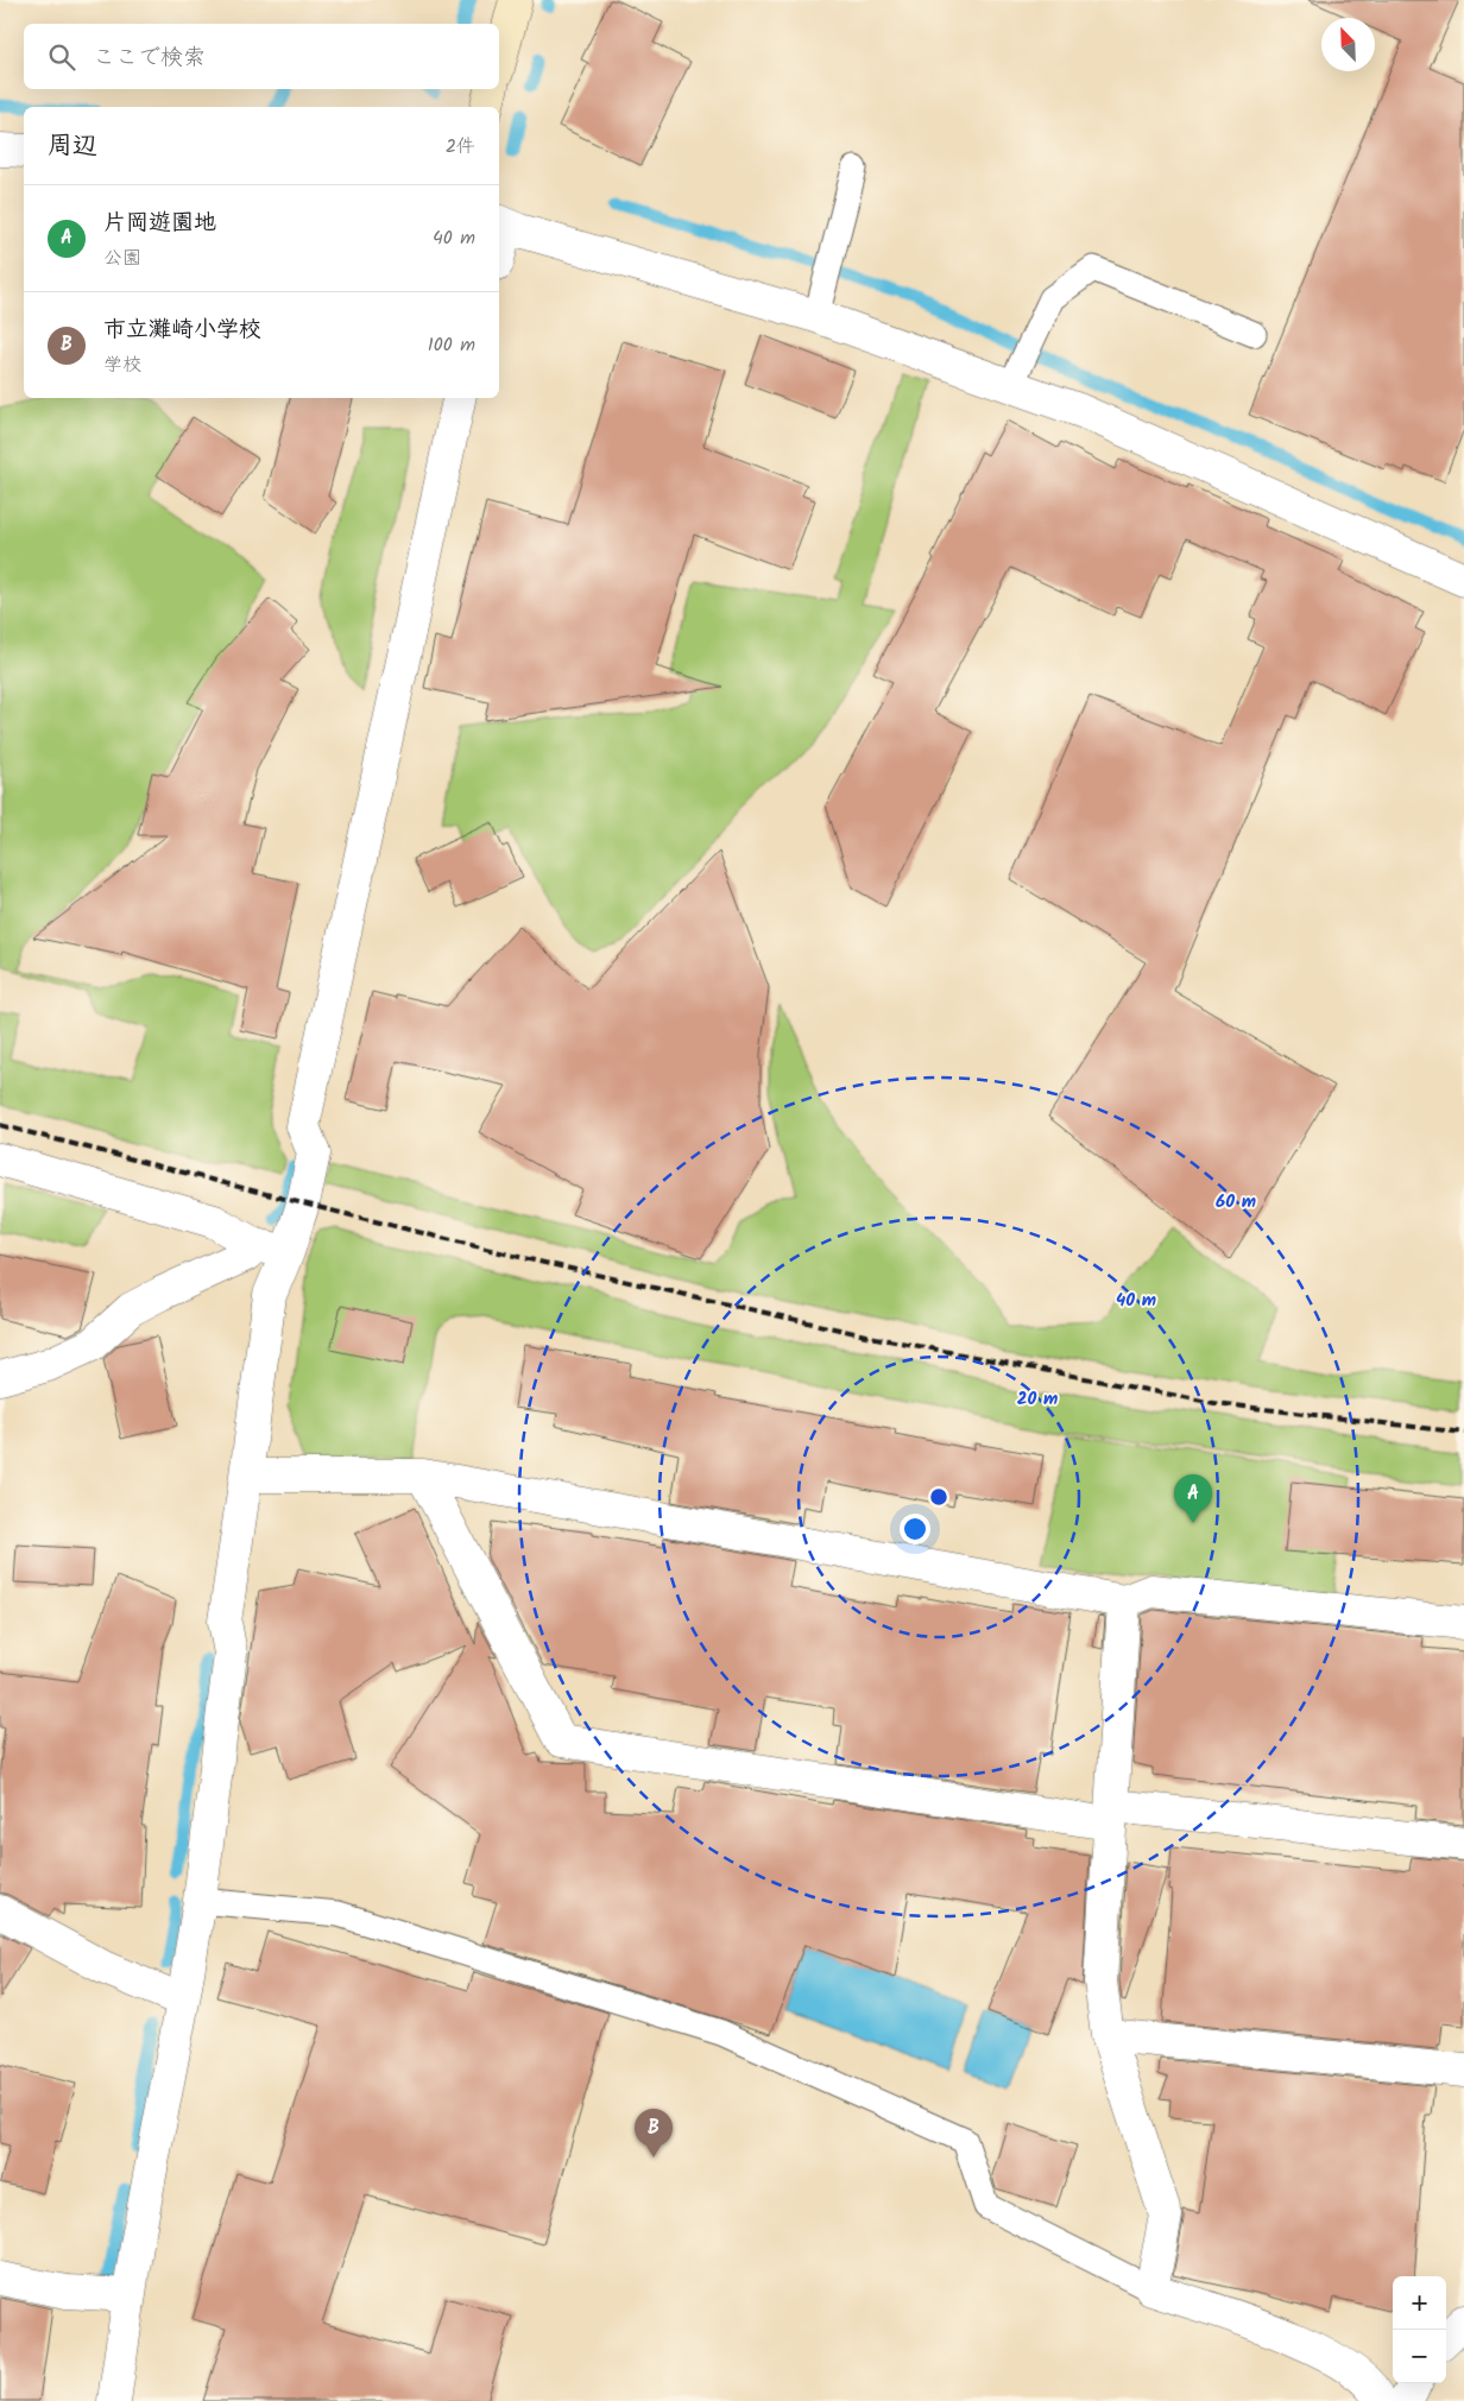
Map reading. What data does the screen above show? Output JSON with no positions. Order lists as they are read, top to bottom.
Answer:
{
  "north": "top left",
  "page": {
    "search": "ここで検索",
    "heading": ["周辺", "2件"],
    "list": [
      {
        "mark": "A",
        "name": "片岡遊園地",
        "note": "公園",
        "value": "40 m"
      },
      {
        "mark": "B",
        "name": "市立灘崎小学校",
        "note": "学校",
        "value": "100 m"
      }
    ],
    "pins": ["A", "B"],
    "map_buttons": ["+", "−"]
  },
  "rings": ["60 m", "40 m", "20 m"]
}
